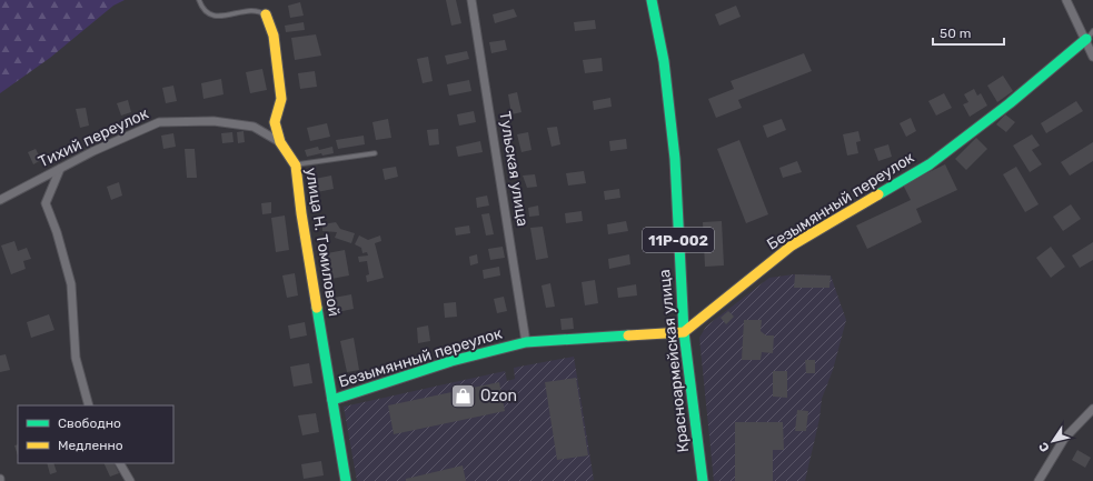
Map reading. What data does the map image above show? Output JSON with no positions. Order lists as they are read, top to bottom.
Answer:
{
  "streets": {
    "street": [
      "Тихий переулок",
      "Тульская улица",
      "Безымянный переулок",
      "11Р-002",
      "улица Н. Томиловой",
      "Красноармейская улица"
    ]
  },
  "crossings": [
    ["Тихий переулок", "улица Н. Томиловой"],
    ["Тульская улица", "Безымянный переулок"],
    ["Безымянный переулок", "улица Н. Томиловой"],
    ["Безымянный переулок", "Красноармейская улица"]
  ],
  "places": {
    "shop": ["Ozon"]
  },
  "legend": ["Свободно", "Медленно"],
  "scale_bar": "50 m",
  "north": "bottom left"
}
